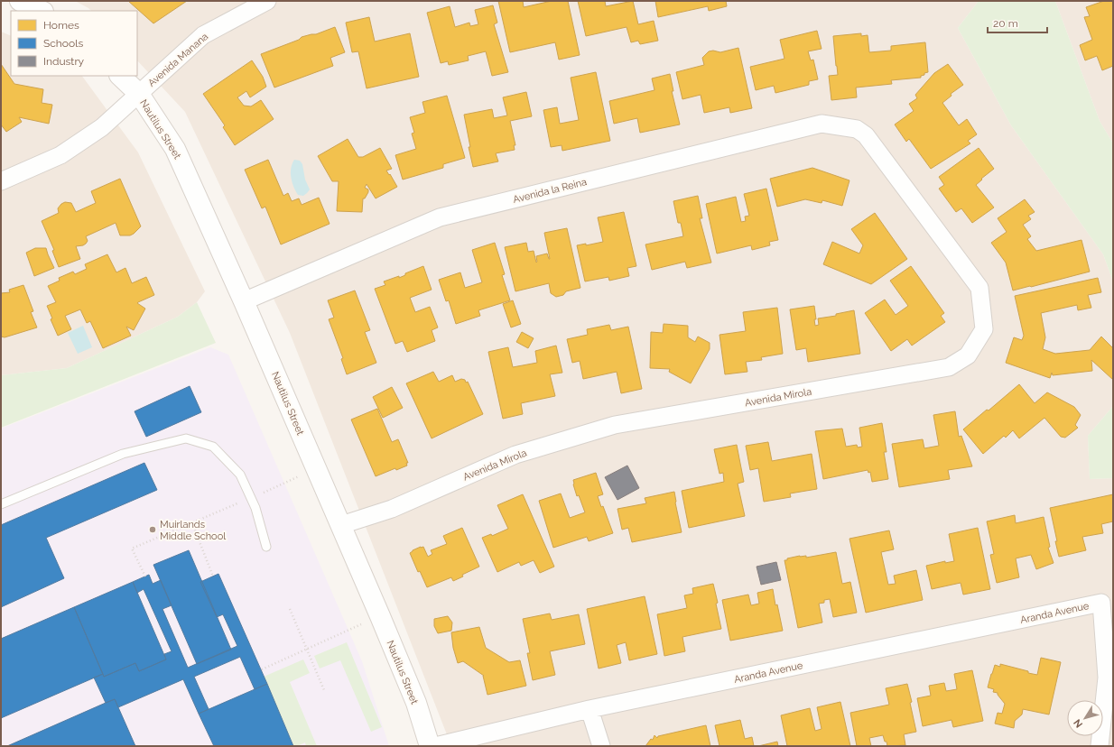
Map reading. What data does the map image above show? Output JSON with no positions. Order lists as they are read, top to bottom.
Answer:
{
  "streets": {
    "main road": ["Nautilus Street"],
    "street": [
      "Avenida Manana",
      "Avenida la Reina",
      "Avenida Mirola",
      "Aranda Avenue"
    ]
  },
  "crossings": [
    ["Avenida Manana", "Nautilus Street"],
    ["Nautilus Street", "Avenida la Reina"],
    ["Nautilus Street", "Avenida Mirola"],
    ["Avenida la Reina", "Avenida Mirola"]
  ],
  "places": ["Muirlands Middle School"],
  "legend": ["Homes", "Schools", "Industry"],
  "scale_bar": "20 m",
  "north": "bottom left"
}
